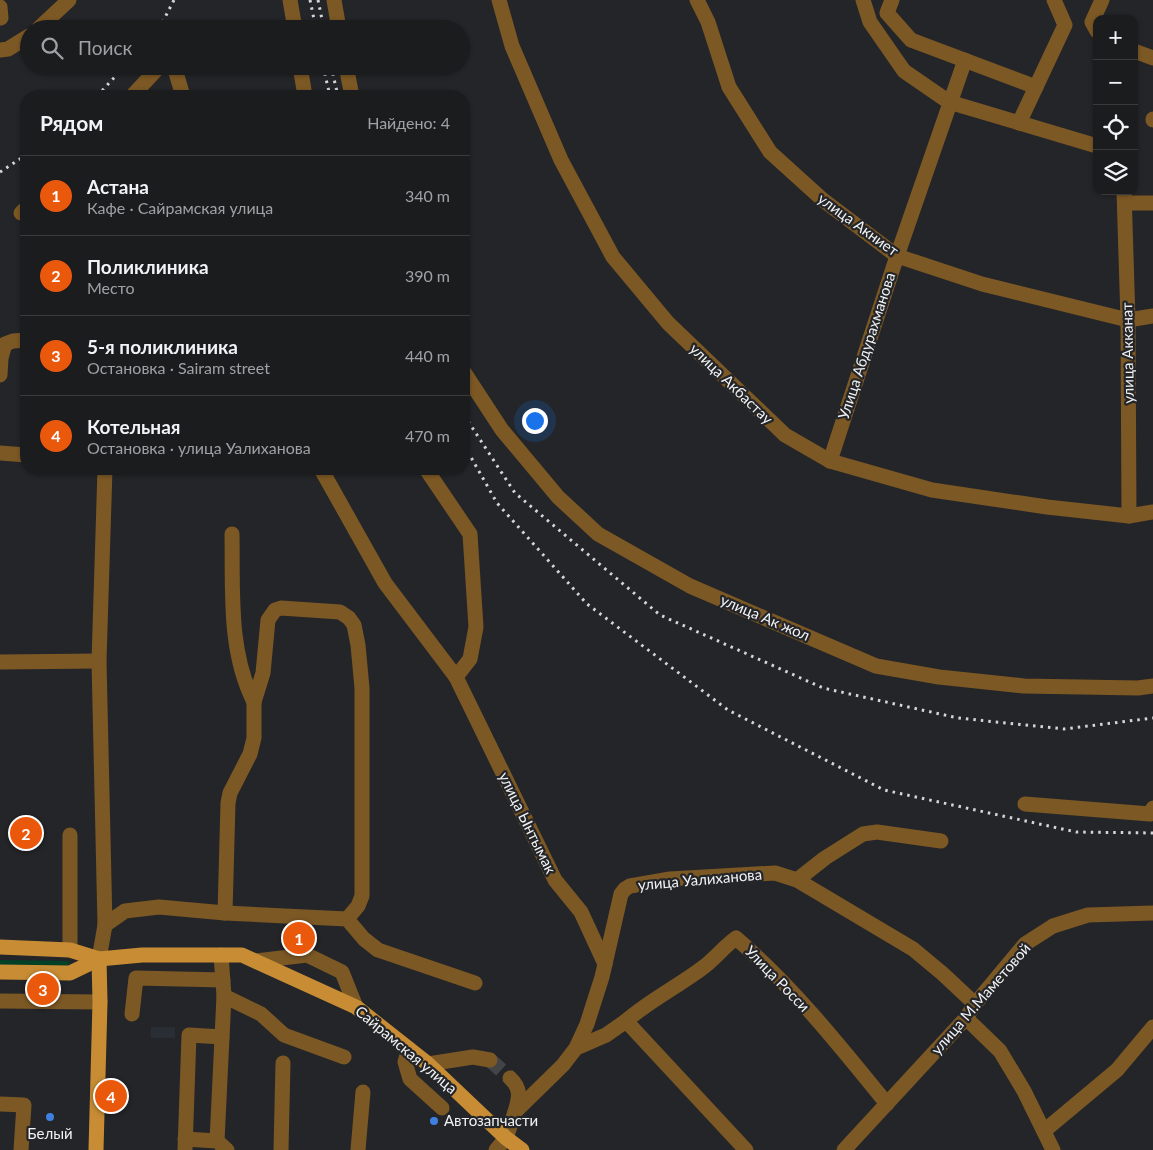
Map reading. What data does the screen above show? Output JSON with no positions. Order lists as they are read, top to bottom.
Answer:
{
  "streets": {
    "main road": ["Сайрамская улица"],
    "street": [
      "улица Акниет",
      "Улица Абдурахманова",
      "улица Акканат",
      "улица Акбастау",
      "улица Ак жол",
      "улица Ынтымак",
      "улица Уалиханова",
      "Улица Росси",
      "улица М.Маметовой"
    ]
  },
  "crossings": [
    ["улица Акниет", "Улица Абдурахманова"],
    ["улица Акниет", "улица Акканат"],
    ["Улица Абдурахманова", "улица Акбастау"],
    ["улица Акканат", "улица Акбастау"],
    ["улица Ынтымак", "улица Уалиханова"],
    ["улица Уалиханова", "Улица Росси"],
    ["улица Уалиханова", "улица М.Маметовой"],
    ["улица Уалиханова", "Сайрамская улица"],
    ["Улица Росси", "улица М.Маметовой"]
  ],
  "places": ["Белый", "Автозапчасти"],
  "page": {
    "map_buttons": ["+", "−"],
    "search": "Поиск",
    "heading": ["Рядом", "Найдено: 4"],
    "list": [
      {
        "mark": "1",
        "name": "Астана",
        "note": "Кафе · Сайрамская улица",
        "value": "340 m"
      },
      {
        "mark": "2",
        "name": "Поликлиника",
        "note": "Место",
        "value": "390 m"
      },
      {
        "mark": "3",
        "name": "5-я поликлиника",
        "note": "Остановка · Sairam street",
        "value": "440 m"
      },
      {
        "mark": "4",
        "name": "Котельная",
        "note": "Остановка · улица Уалиханова",
        "value": "470 m"
      }
    ],
    "pins": [
      "2",
      "1",
      "3",
      "4"
    ]
  }
}
